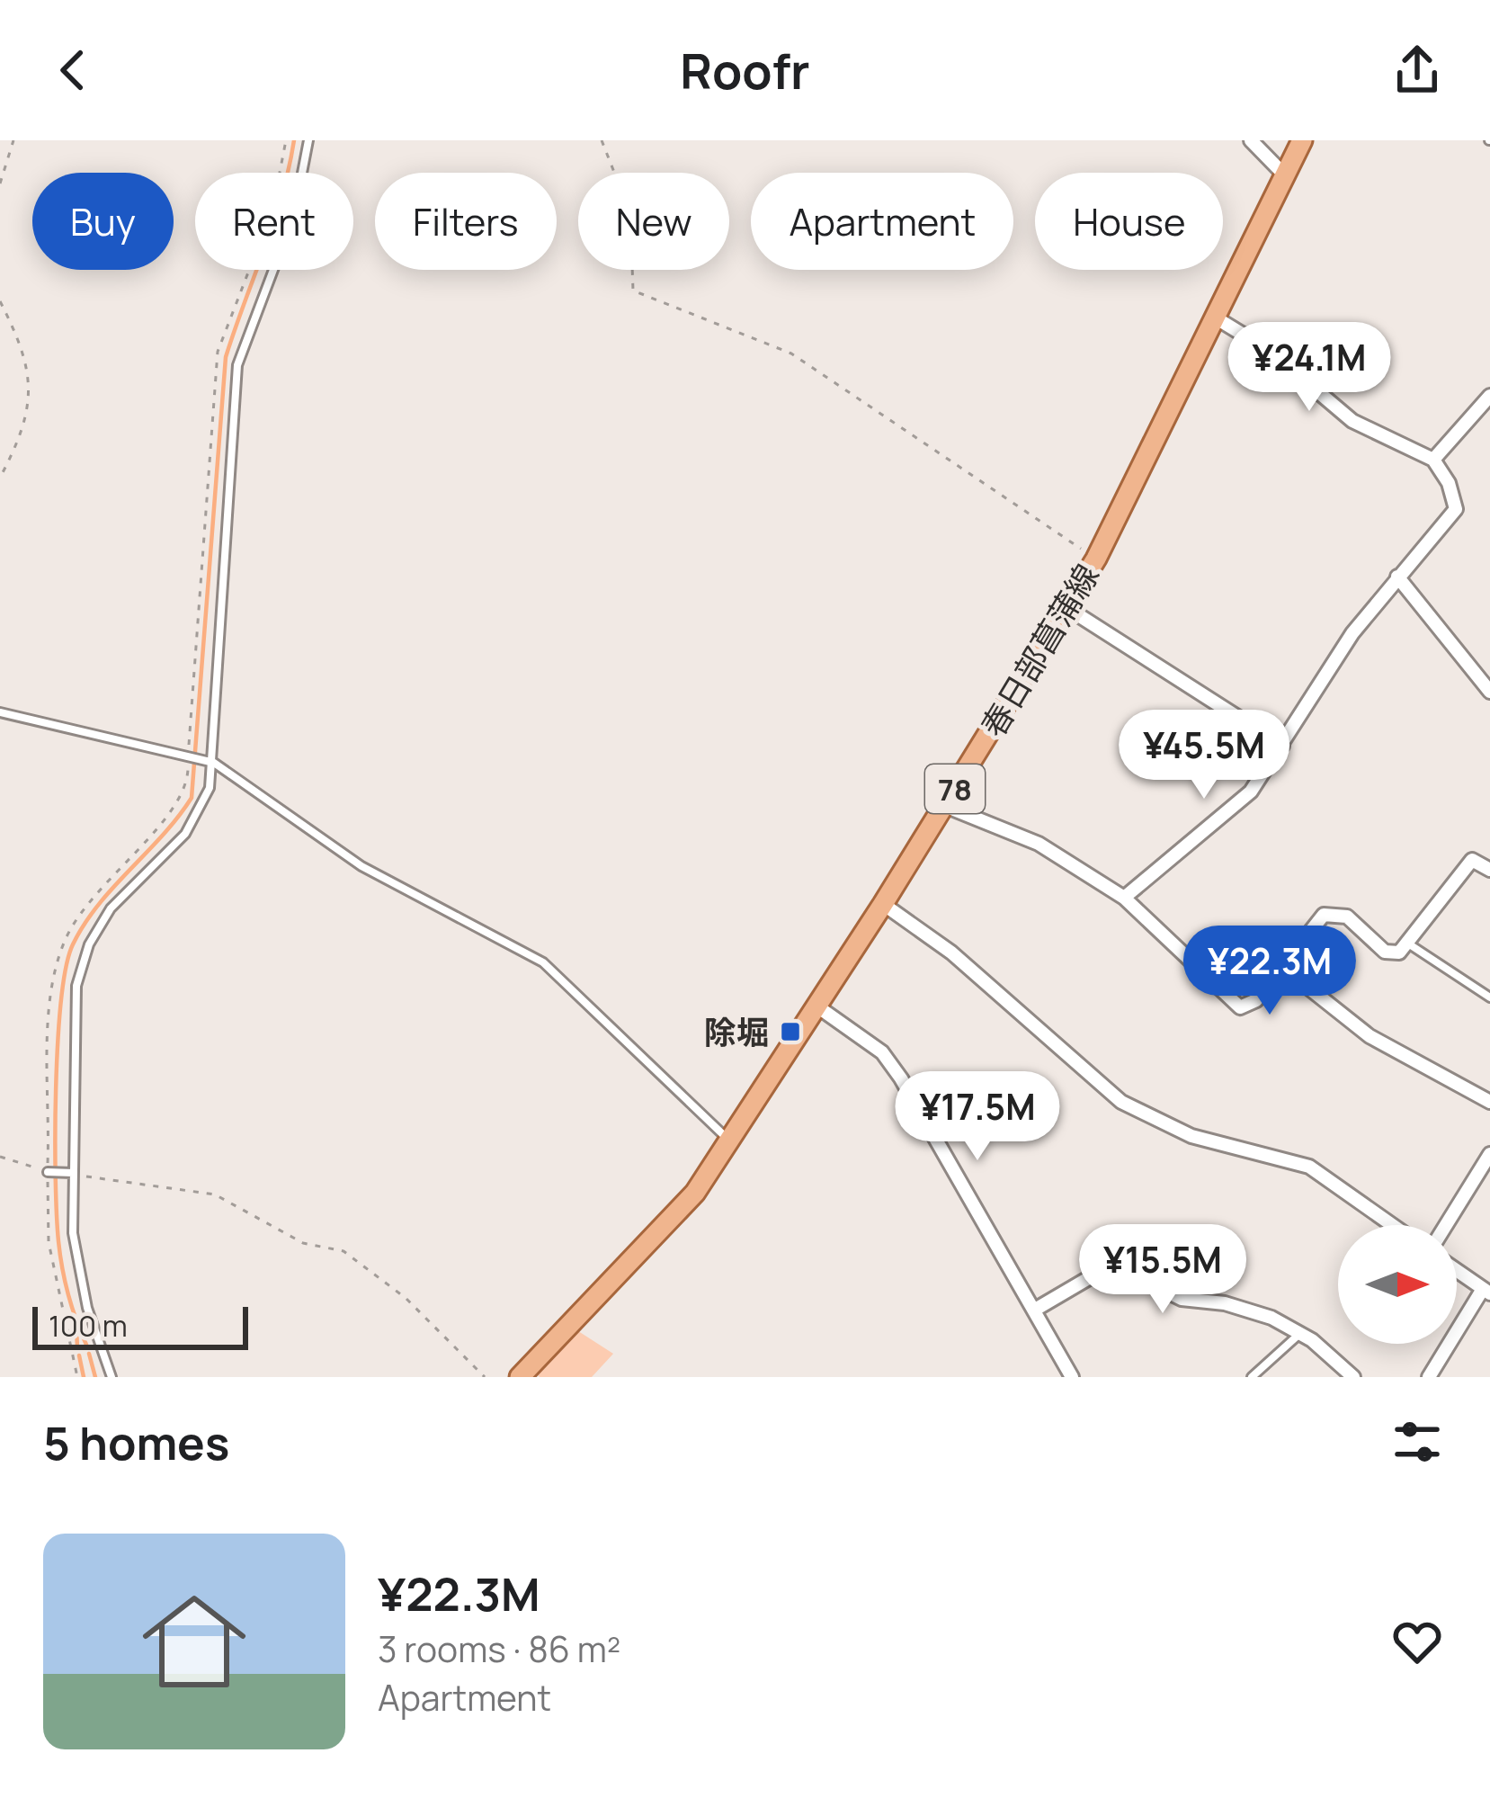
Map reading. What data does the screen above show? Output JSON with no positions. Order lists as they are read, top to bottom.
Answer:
{
  "streets": {
    "main road": ["春日部菖蒲線", "78"]
  },
  "places": {
    "transit": ["除堀"]
  },
  "scale_bar": "100 m",
  "north": "right",
  "page": {
    "header": "Roofr",
    "chip": [
      "Buy",
      "Rent",
      "Filters",
      "New",
      "Apartment",
      "House"
    ],
    "price": [
      "¥24.1M",
      "¥45.5M",
      "¥22.3M",
      "¥17.5M",
      "¥15.5M"
    ],
    "scale": "100 m",
    "heading": "5 homes",
    "list": [
      {
        "name": "¥22.3M",
        "note": "3 rooms · 86 m² · Apartment"
      }
    ]
  }
}
